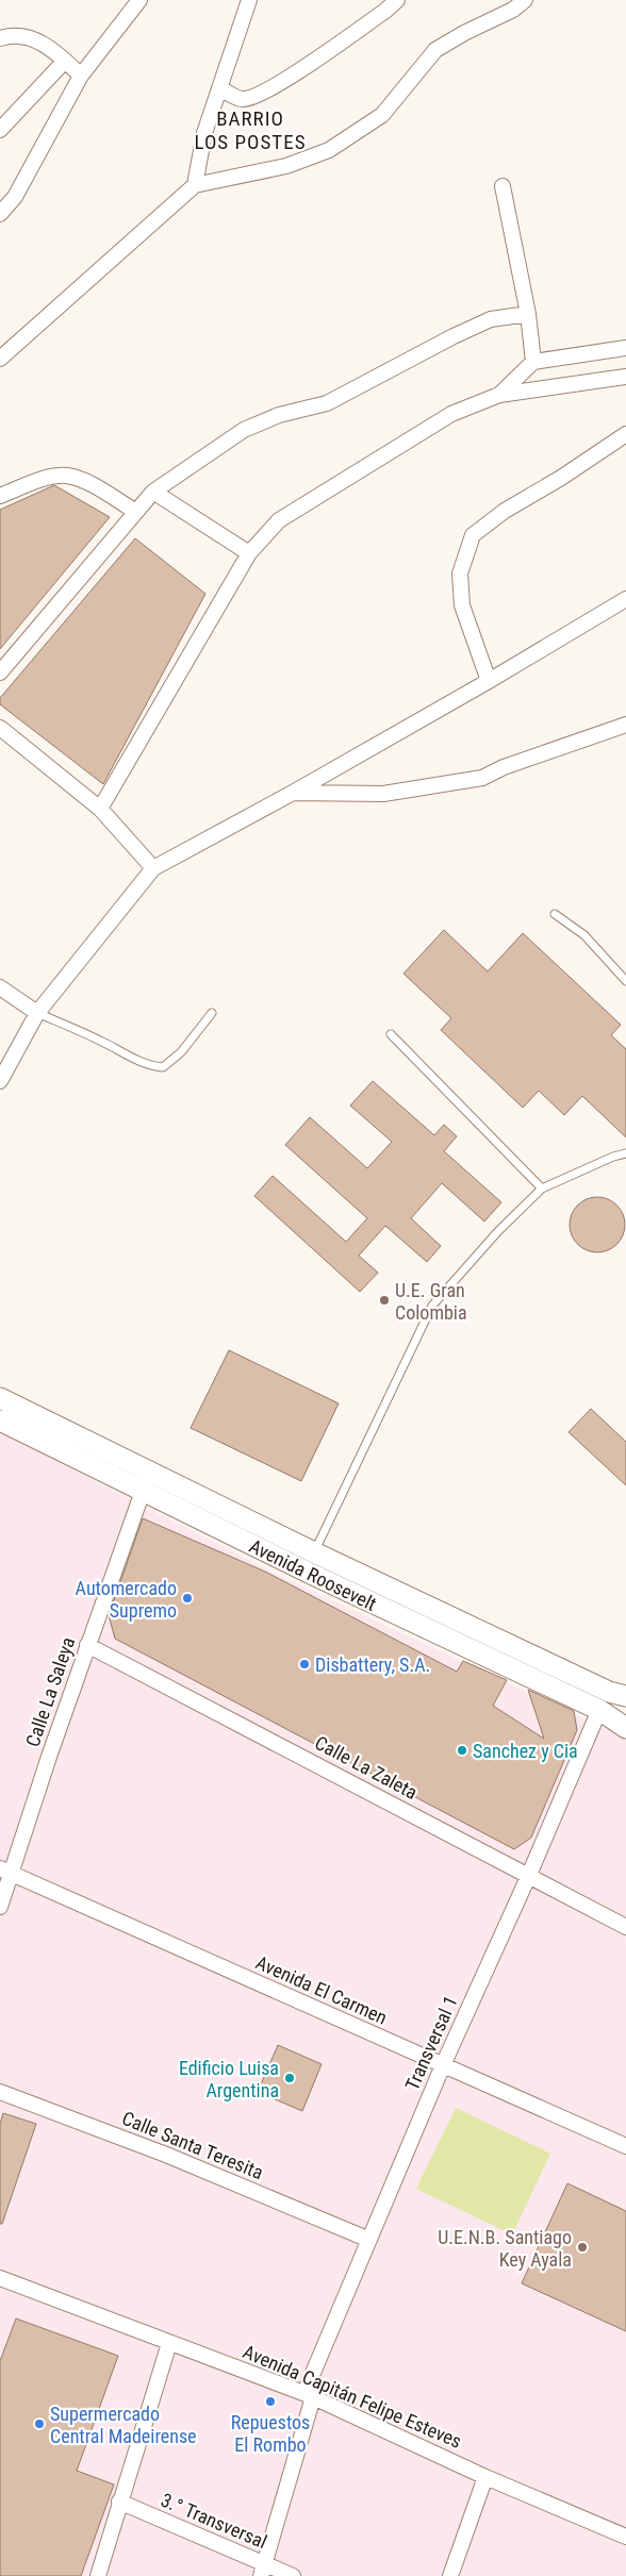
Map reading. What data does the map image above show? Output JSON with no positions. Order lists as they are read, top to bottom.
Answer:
{
  "streets": {
    "street": [
      "Avenida Roosevelt",
      "Calle La Saleya",
      "Calle La Zaleta",
      "Avenida El Carmen",
      "Transversal 1",
      "Calle Santa Teresita",
      "Avenida Capitán Felipe Esteves",
      "3.° Transversal"
    ]
  },
  "crossings": [
    ["Avenida Roosevelt", "Calle La Saleya"],
    ["Avenida Roosevelt", "Transversal 1"],
    ["Calle La Saleya", "Calle La Zaleta"],
    ["Calle La Saleya", "Avenida El Carmen"],
    ["Calle La Zaleta", "Transversal 1"],
    ["Avenida El Carmen", "Transversal 1"],
    ["Transversal 1", "Calle Santa Teresita"],
    ["Transversal 1", "Avenida Capitán Felipe Esteves"],
    ["Transversal 1", "3.° Transversal"]
  ],
  "districts": ["BARRIO LOS POSTES"],
  "places": [
    "U.E. Gran Colombia",
    "Automercado Supremo",
    "Disbattery, S.A.",
    "Sanchez y Cia",
    "Edificio Luisa Argentina",
    "U.E.N.B. Santiago Key Ayala",
    "Repuestos El Rombo",
    "Supermercado Central Madeirense"
  ]
}
